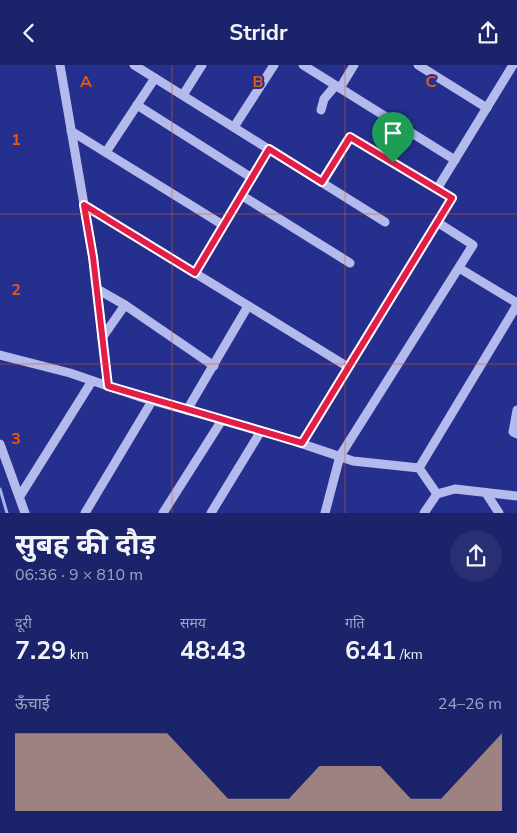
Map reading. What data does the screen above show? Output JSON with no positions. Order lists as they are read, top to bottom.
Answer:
{
  "page": {
    "header": "Stridr",
    "heading": ["सुबह की दौड़", "06:36 · 9 × 810 m"],
    "stats": [
      ["दूरी", "7.29 km"],
      ["समय", "48:43"],
      ["गति", "6:41 /km"]
    ],
    "chart": ["ऊँचाई", "24–26 m"]
  },
  "grid": {
    "columns": ["A", "B", "C"],
    "rows": ["1", "2", "3"]
  }
}
